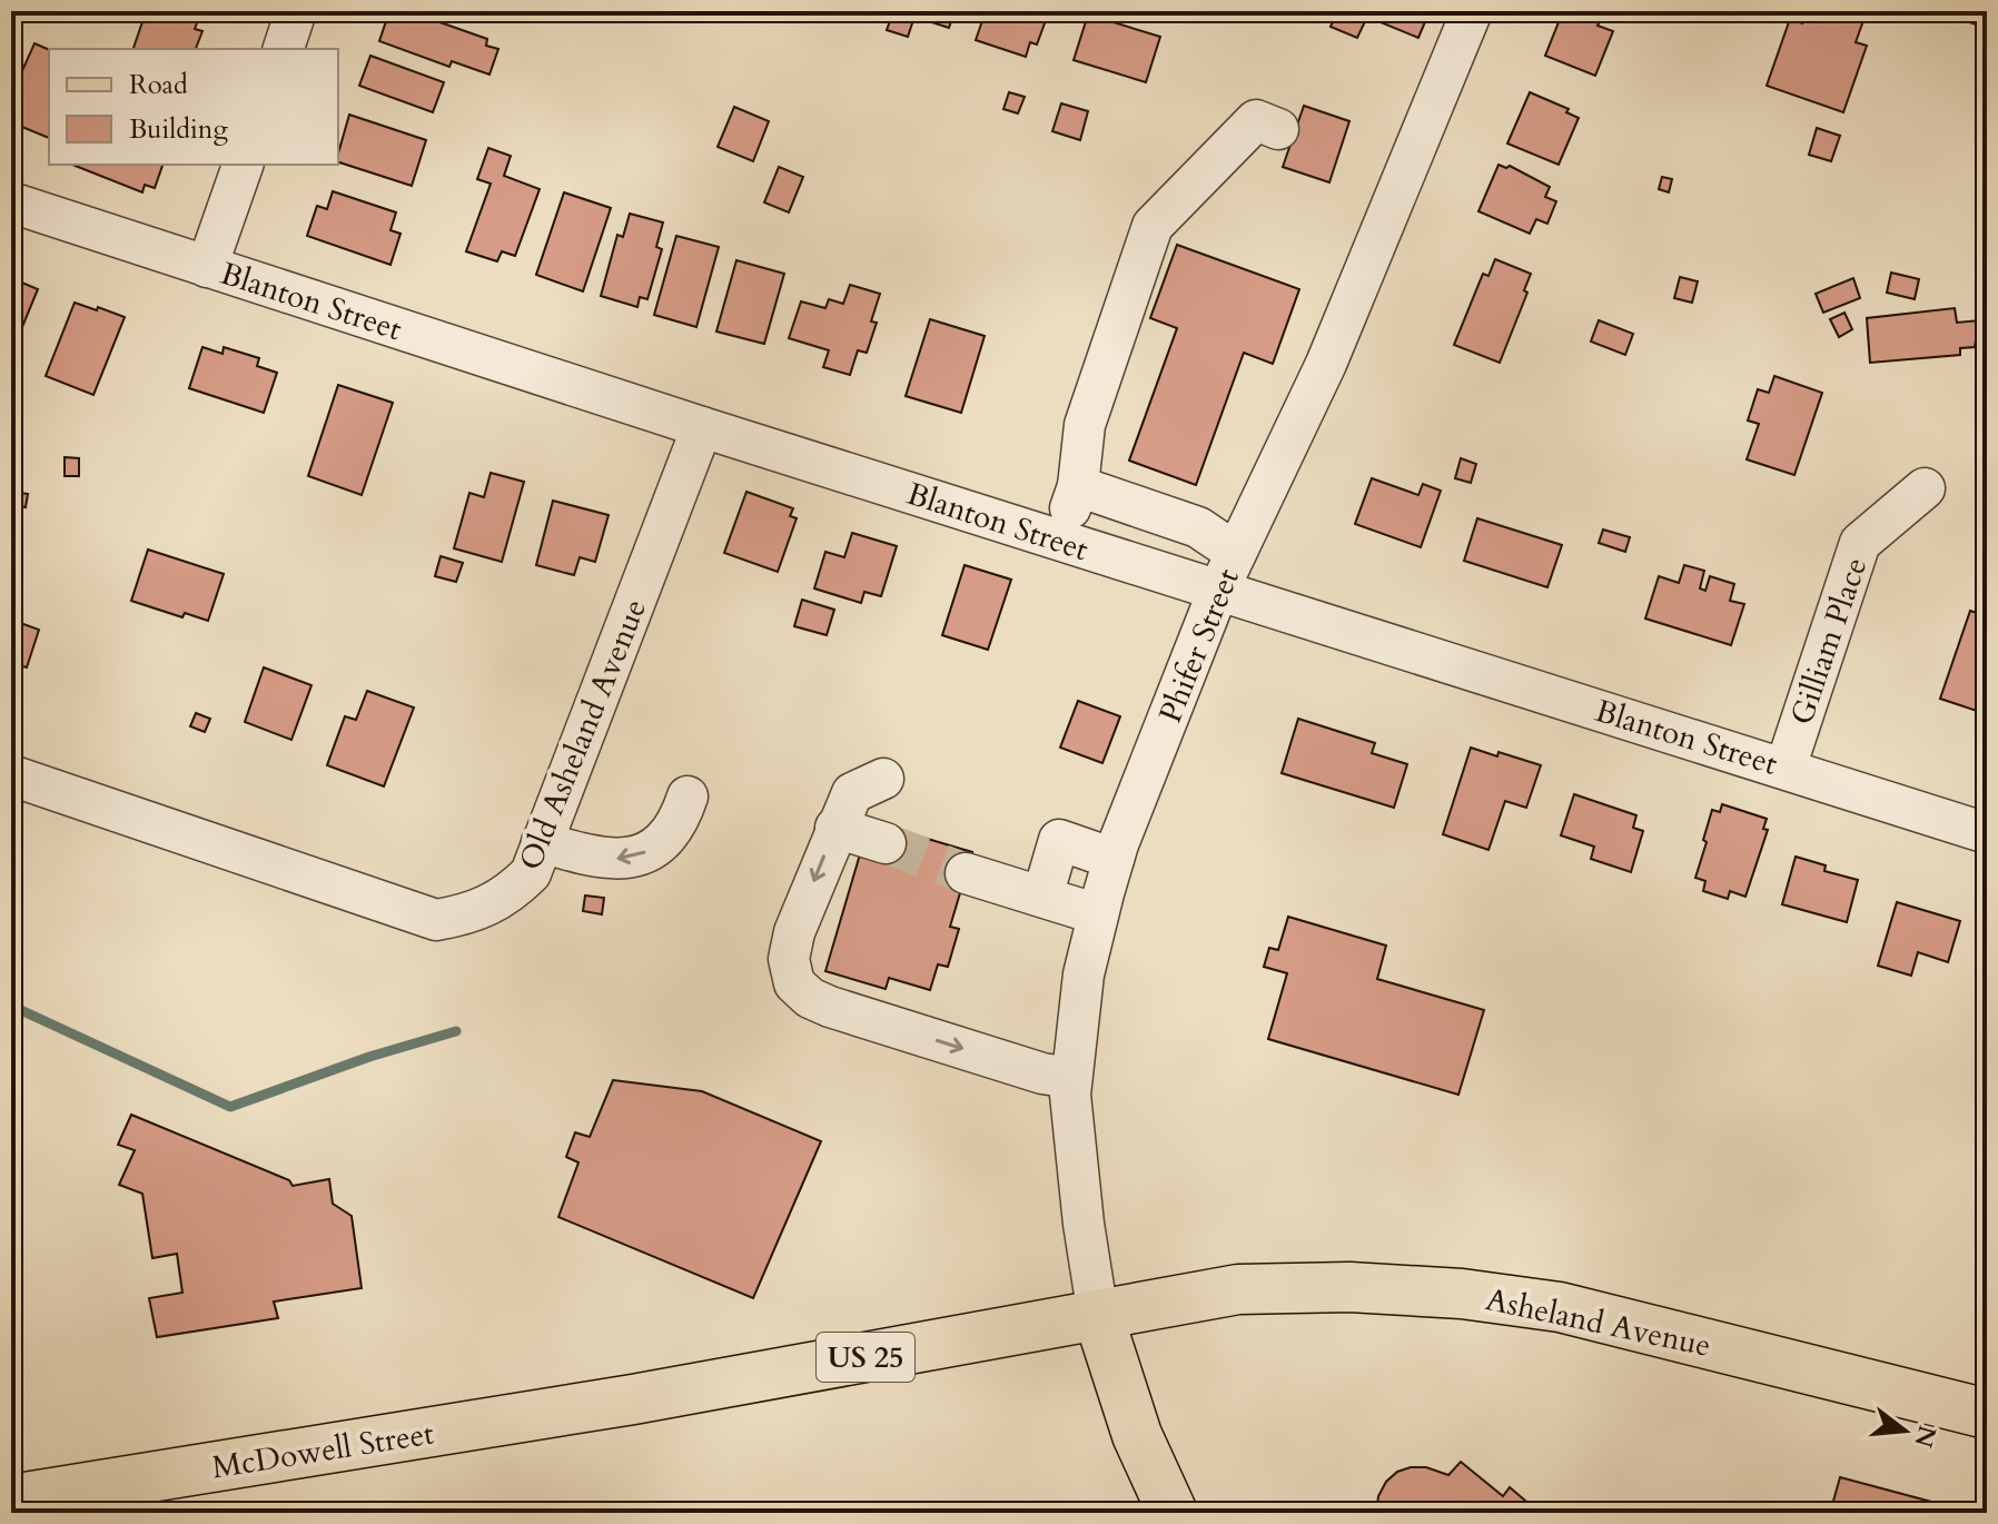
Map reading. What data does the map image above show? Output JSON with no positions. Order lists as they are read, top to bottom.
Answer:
{
  "streets": {
    "main road": ["Asheland Avenue", "US 25", "McDowell Street"],
    "street": [
      "Blanton Street",
      "Gilliam Place",
      "Phifer Street",
      "Old Asheland Avenue"
    ]
  },
  "crossings": [
    ["Blanton Street", "Gilliam Place"],
    ["Blanton Street", "Phifer Street"],
    ["Blanton Street", "Old Asheland Avenue"],
    ["Phifer Street", "Asheland Avenue"],
    ["Phifer Street", "McDowell Street"],
    ["Asheland Avenue", "McDowell Street"]
  ],
  "legend": ["Road", "Building"],
  "north": "right"
}
